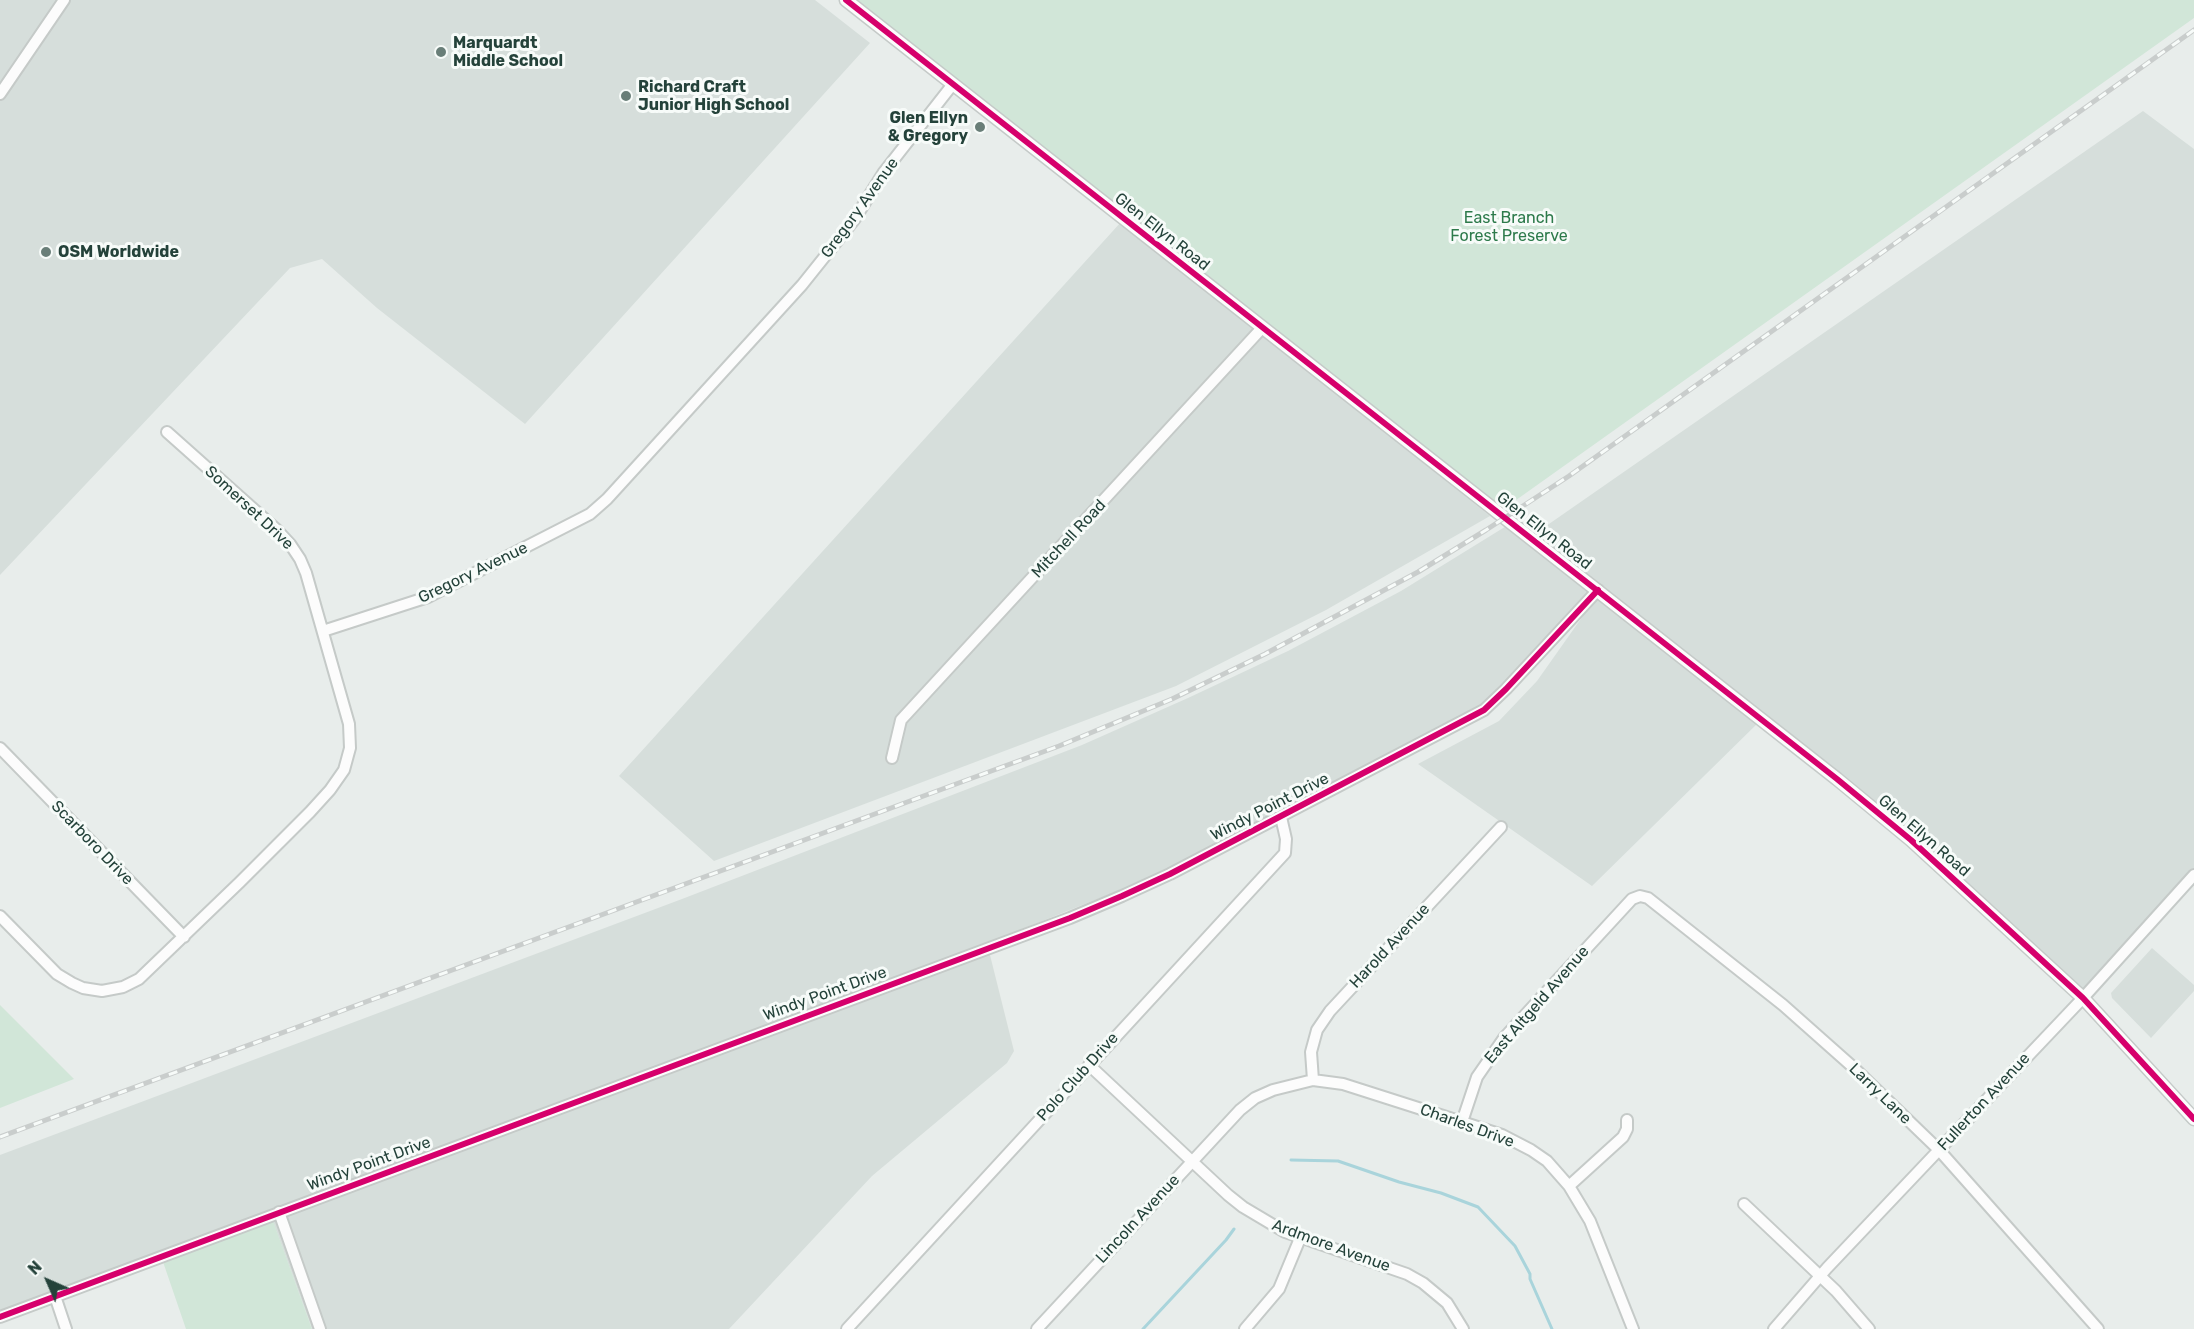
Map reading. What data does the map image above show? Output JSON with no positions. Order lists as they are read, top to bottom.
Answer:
{
  "streets": {
    "street": [
      "Gregory Avenue",
      "Glen Ellyn Road",
      "Somerset Drive",
      "Mitchell Road",
      "Windy Point Drive",
      "Scarboro Drive",
      "Harold Avenue",
      "East Altgeld Avenue",
      "Polo Club Drive",
      "Larry Lane",
      "Fullerton Avenue",
      "Charles Drive",
      "Lincoln Avenue",
      "Ardmore Avenue"
    ]
  },
  "crossings": [
    ["Gregory Avenue", "Glen Ellyn Road"],
    ["Gregory Avenue", "Somerset Drive"],
    ["Glen Ellyn Road", "Mitchell Road"],
    ["Glen Ellyn Road", "Windy Point Drive"],
    ["Glen Ellyn Road", "Fullerton Avenue"],
    ["Windy Point Drive", "Polo Club Drive"],
    ["Harold Avenue", "Charles Drive"],
    ["East Altgeld Avenue", "Larry Lane"],
    ["East Altgeld Avenue", "Charles Drive"],
    ["Polo Club Drive", "Ardmore Avenue"],
    ["Larry Lane", "Fullerton Avenue"],
    ["Charles Drive", "Lincoln Avenue"],
    ["Lincoln Avenue", "Ardmore Avenue"]
  ],
  "parks": ["East Branch Forest Preserve"],
  "places": [
    "Marquardt Middle School",
    "Richard Craft Junior High School",
    "Glen Ellyn & Gregory",
    "OSM Worldwide"
  ],
  "north": "top left"
}
